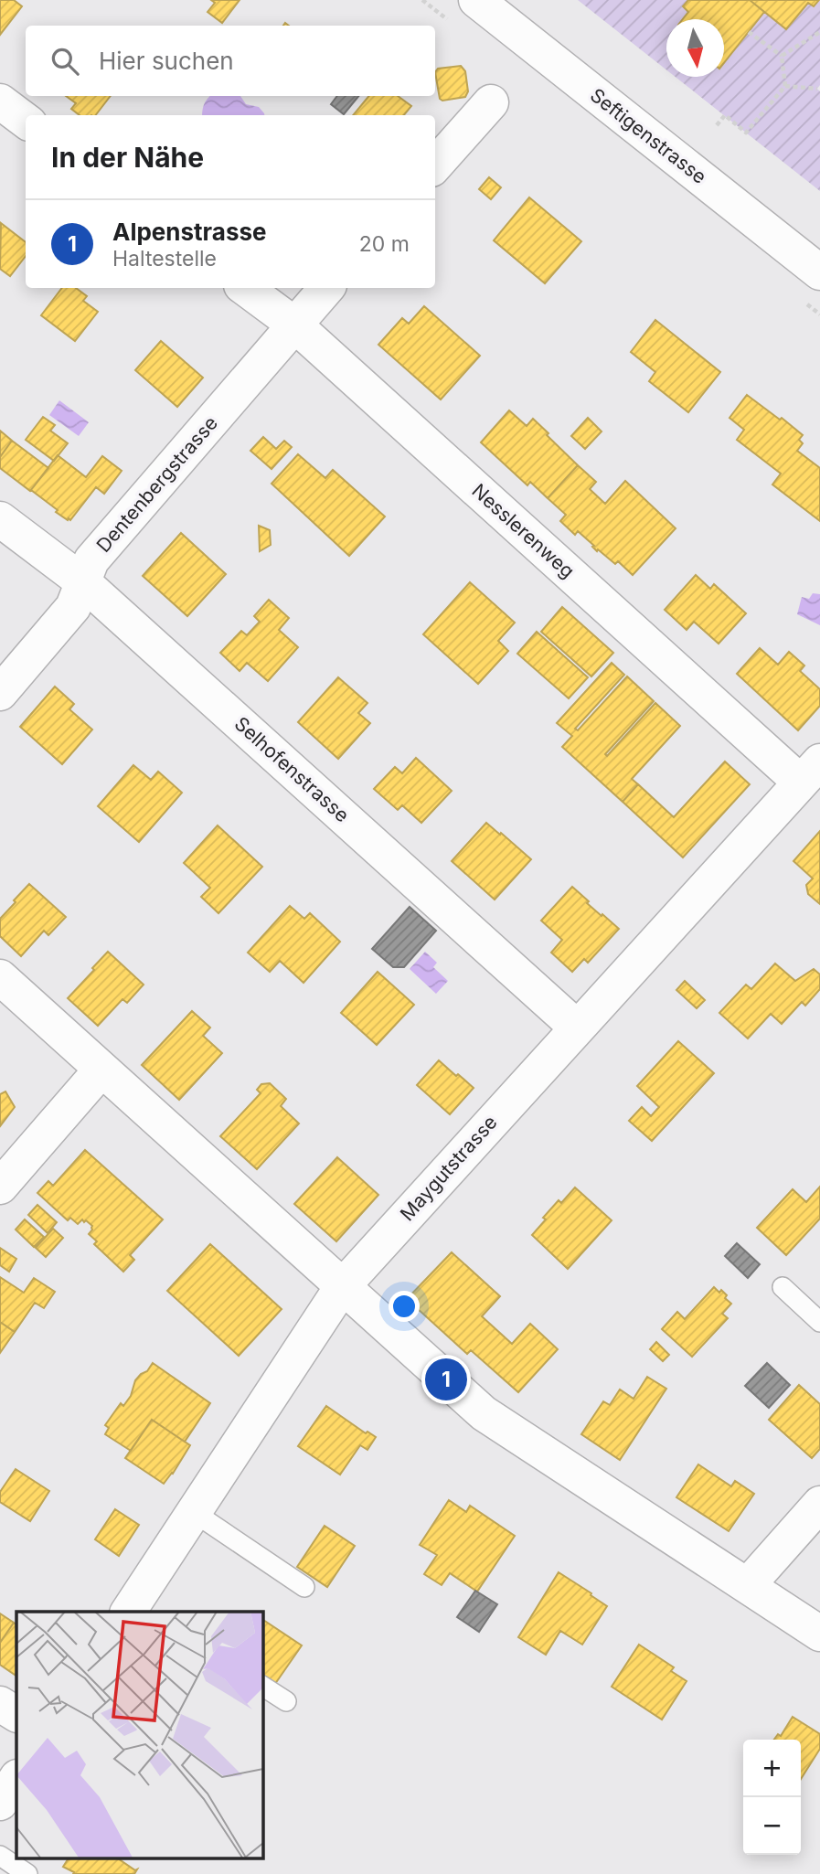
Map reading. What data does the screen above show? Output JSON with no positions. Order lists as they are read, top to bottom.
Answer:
{
  "streets": {
    "street": [
      "Seftigenstrasse",
      "Dentenbergstrasse",
      "Nesslerenweg",
      "Selhofenstrasse",
      "Maygutstrasse"
    ]
  },
  "crossings": [
    ["Dentenbergstrasse", "Nesslerenweg"],
    ["Dentenbergstrasse", "Selhofenstrasse"],
    ["Nesslerenweg", "Maygutstrasse"],
    ["Selhofenstrasse", "Maygutstrasse"]
  ],
  "north": "bottom",
  "page": {
    "search": "Hier suchen",
    "heading": "In der Nähe",
    "list": [
      {
        "mark": "1",
        "name": "Alpenstrasse",
        "note": "Haltestelle",
        "value": "20 m"
      }
    ],
    "pins": "1",
    "map_buttons": ["+", "−"]
  }
}
